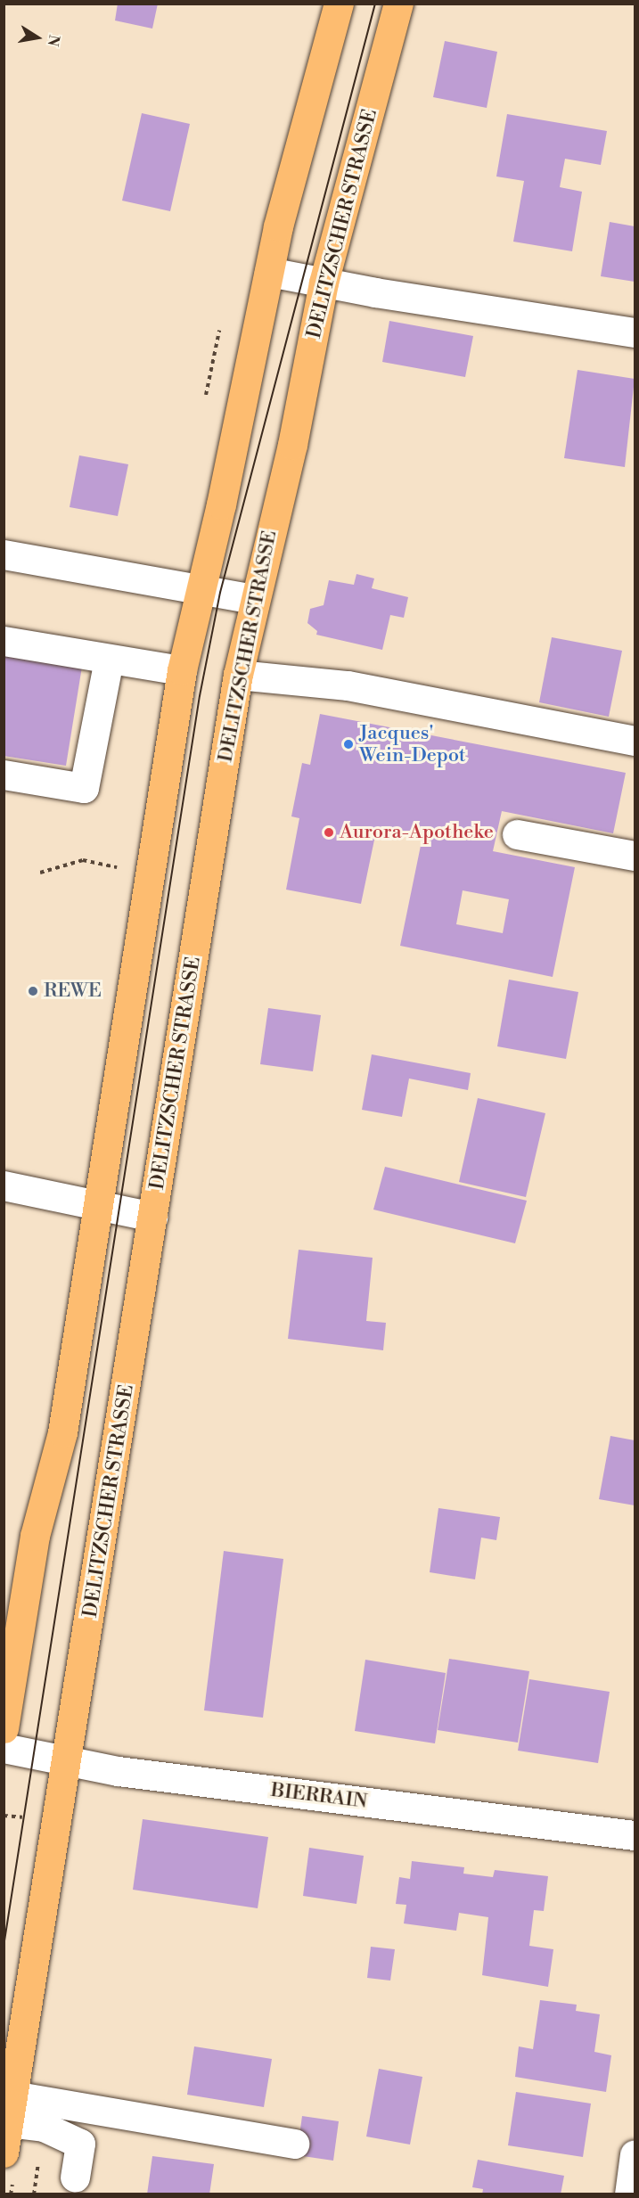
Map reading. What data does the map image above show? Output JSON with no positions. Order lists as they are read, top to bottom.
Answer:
{
  "streets": {
    "main road": ["DELITZSCHER STRASSE"],
    "street": ["BIERRAIN"]
  },
  "crossings": [
    ["DELITZSCHER STRASSE", "BIERRAIN"]
  ],
  "places": ["Jacques' Wein-Depot", "Aurora-Apotheke", "REWE"],
  "north": "right"
}
